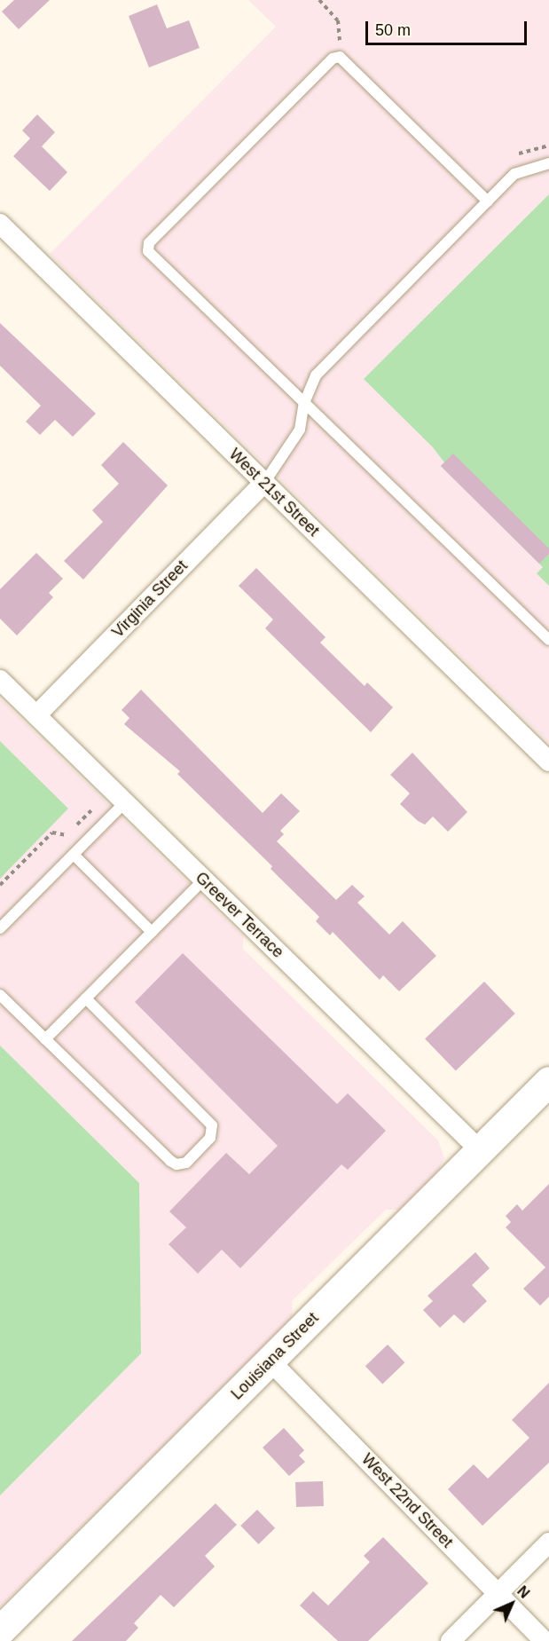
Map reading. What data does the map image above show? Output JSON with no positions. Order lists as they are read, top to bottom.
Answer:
{
  "streets": {
    "main road": ["Louisiana Street"],
    "street": [
      "West 21st Street",
      "Virginia Street",
      "Greever Terrace",
      "West 22nd Street"
    ]
  },
  "crossings": [
    ["West 21st Street", "Virginia Street"],
    ["Virginia Street", "Greever Terrace"],
    ["Greever Terrace", "Louisiana Street"],
    ["Louisiana Street", "West 22nd Street"]
  ],
  "scale_bar": "50 m",
  "north": "top right"
}
